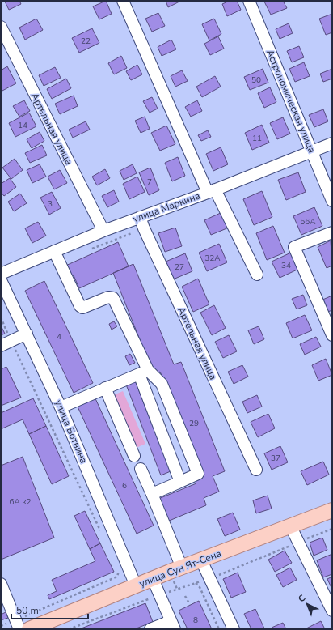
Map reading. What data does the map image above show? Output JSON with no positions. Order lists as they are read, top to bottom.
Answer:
{
  "streets": {
    "main road": ["улица Сун Ят-Сена"],
    "street": [
      "Астрономическая улица",
      "Артельная улица",
      "улица Маркина",
      "улица Ботвина"
    ]
  },
  "crossings": [
    ["Астрономическая улица", "улица Маркина"],
    ["Артельная улица", "улица Маркина"],
    ["улица Ботвина", "улица Сун Ят-Сена"]
  ],
  "house_numbers": [
    "22",
    "50",
    "14",
    "11",
    "7",
    "3",
    "56А",
    "32А",
    "34",
    "27",
    "4",
    "29",
    "37",
    "6",
    "6А к2",
    "8"
  ],
  "scale_bar": "50 m",
  "north": "top left"
}
